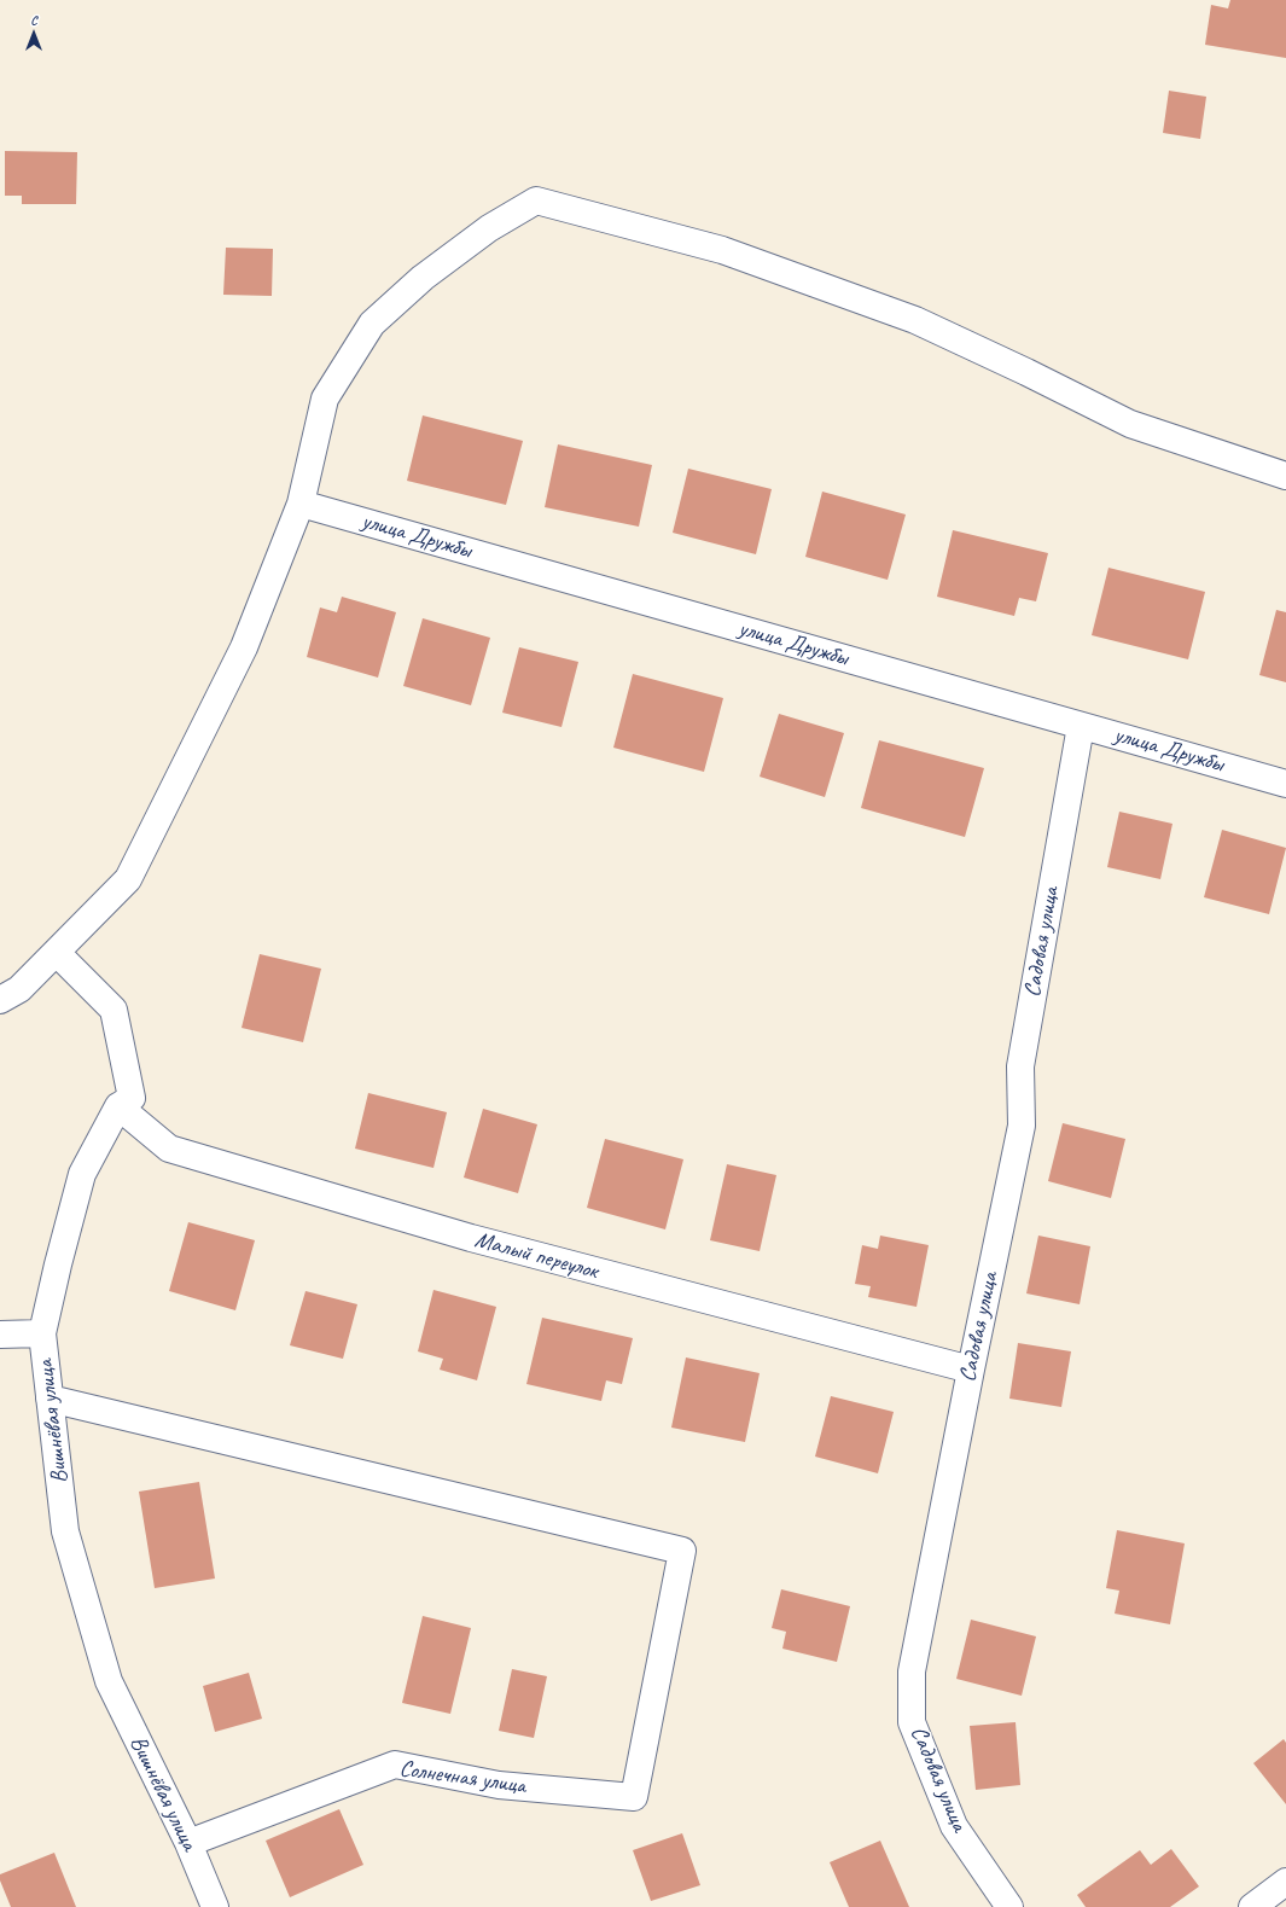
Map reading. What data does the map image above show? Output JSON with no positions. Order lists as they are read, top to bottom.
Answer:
{
  "streets": {
    "street": [
      "улица Дружбы",
      "Садовая улица",
      "Малый переулок",
      "Вишнёвая улица",
      "Солнечная улица"
    ]
  },
  "crossings": [
    ["улица Дружбы", "Садовая улица"],
    ["Садовая улица", "Малый переулок"],
    ["Малый переулок", "Вишнёвая улица"],
    ["Вишнёвая улица", "Солнечная улица"]
  ],
  "north": "top"
}
